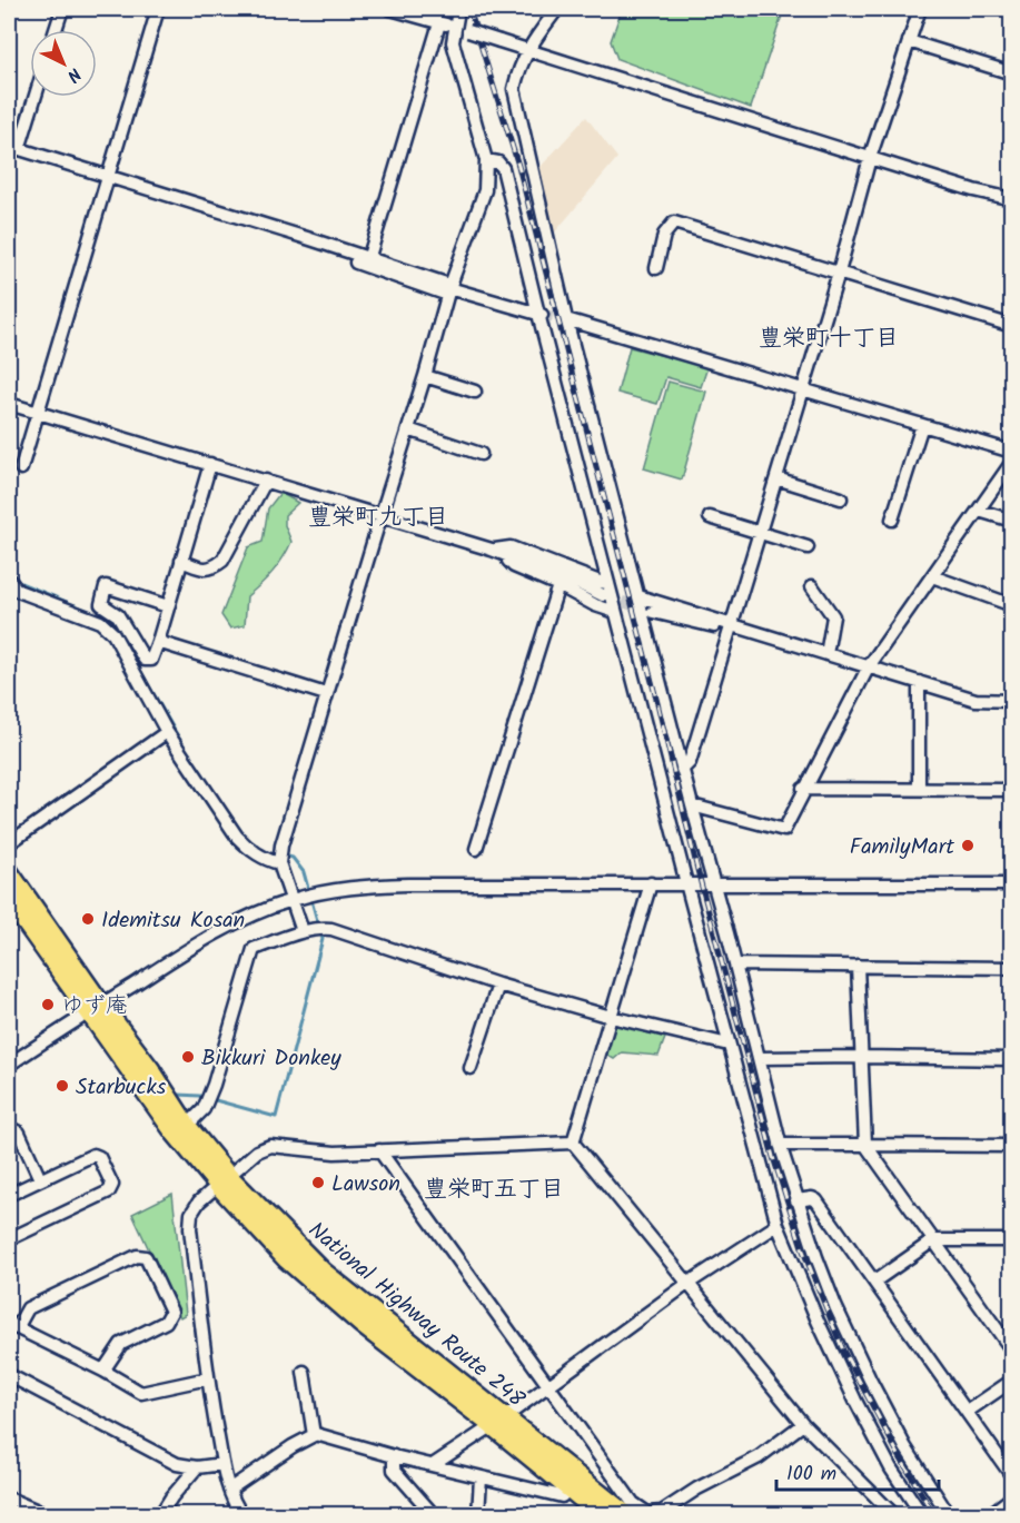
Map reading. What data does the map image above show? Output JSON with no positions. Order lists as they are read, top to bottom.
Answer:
{
  "streets": {
    "highway": ["National Highway Route 248"]
  },
  "districts": ["豊栄町十丁目", "豊栄町九丁目", "豊栄町五丁目"],
  "places": [
    "FamilyMart",
    "Idemitsu Kosan",
    "ゆず庵",
    "Bikkuri Donkey",
    "Starbucks",
    "Lawson"
  ],
  "scale_bar": "100 m",
  "north": "bottom right"
}
